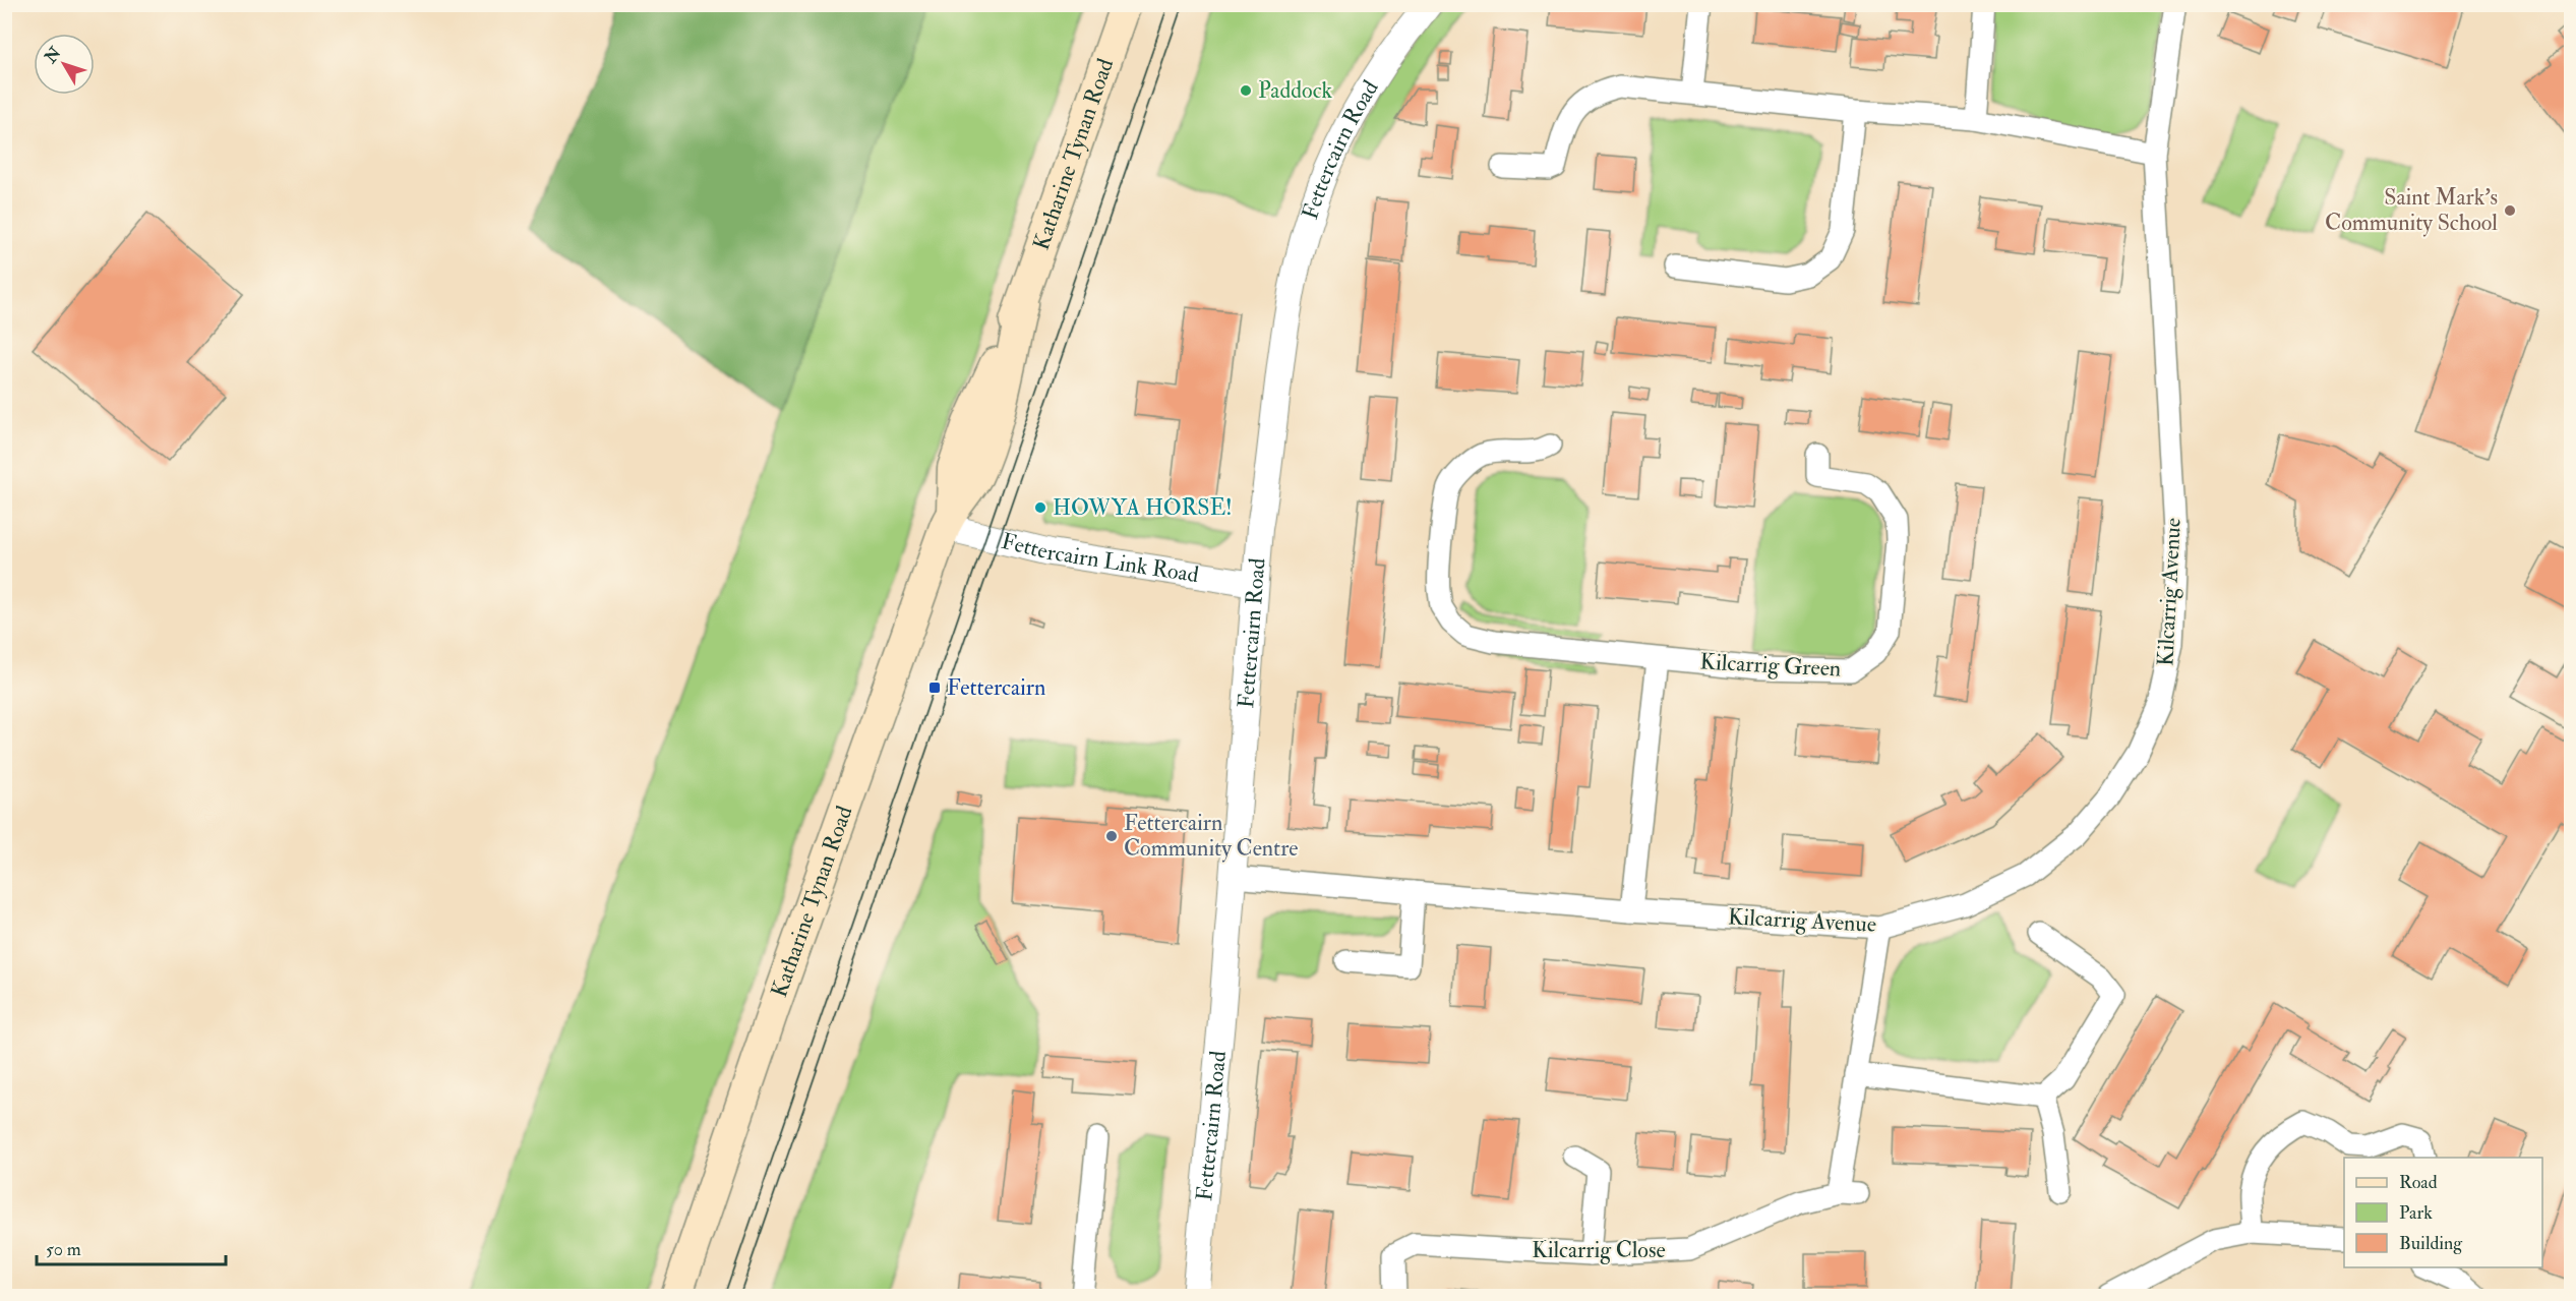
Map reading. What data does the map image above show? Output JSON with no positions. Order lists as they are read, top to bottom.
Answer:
{
  "streets": {
    "main road": ["Katharine Tynan Road"],
    "street": [
      "Fettercairn Road",
      "Fettercairn Link Road",
      "Kilcarrig Avenue",
      "Kilcarrig Green",
      "Kilcarrig Close"
    ]
  },
  "crossings": [
    ["Fettercairn Road", "Fettercairn Link Road"],
    ["Fettercairn Road", "Kilcarrig Avenue"],
    ["Katharine Tynan Road", "Fettercairn Link Road"],
    ["Kilcarrig Avenue", "Kilcarrig Close"]
  ],
  "places": {
    "other": [
      "Paddock",
      "Saint Mark's Community School",
      "HOWYA HORSE!",
      "Fettercairn Community Centre"
    ],
    "transit": ["Fettercairn"]
  },
  "legend": ["Road", "Park", "Building"],
  "scale_bar": "50 m",
  "north": "top left"
}
